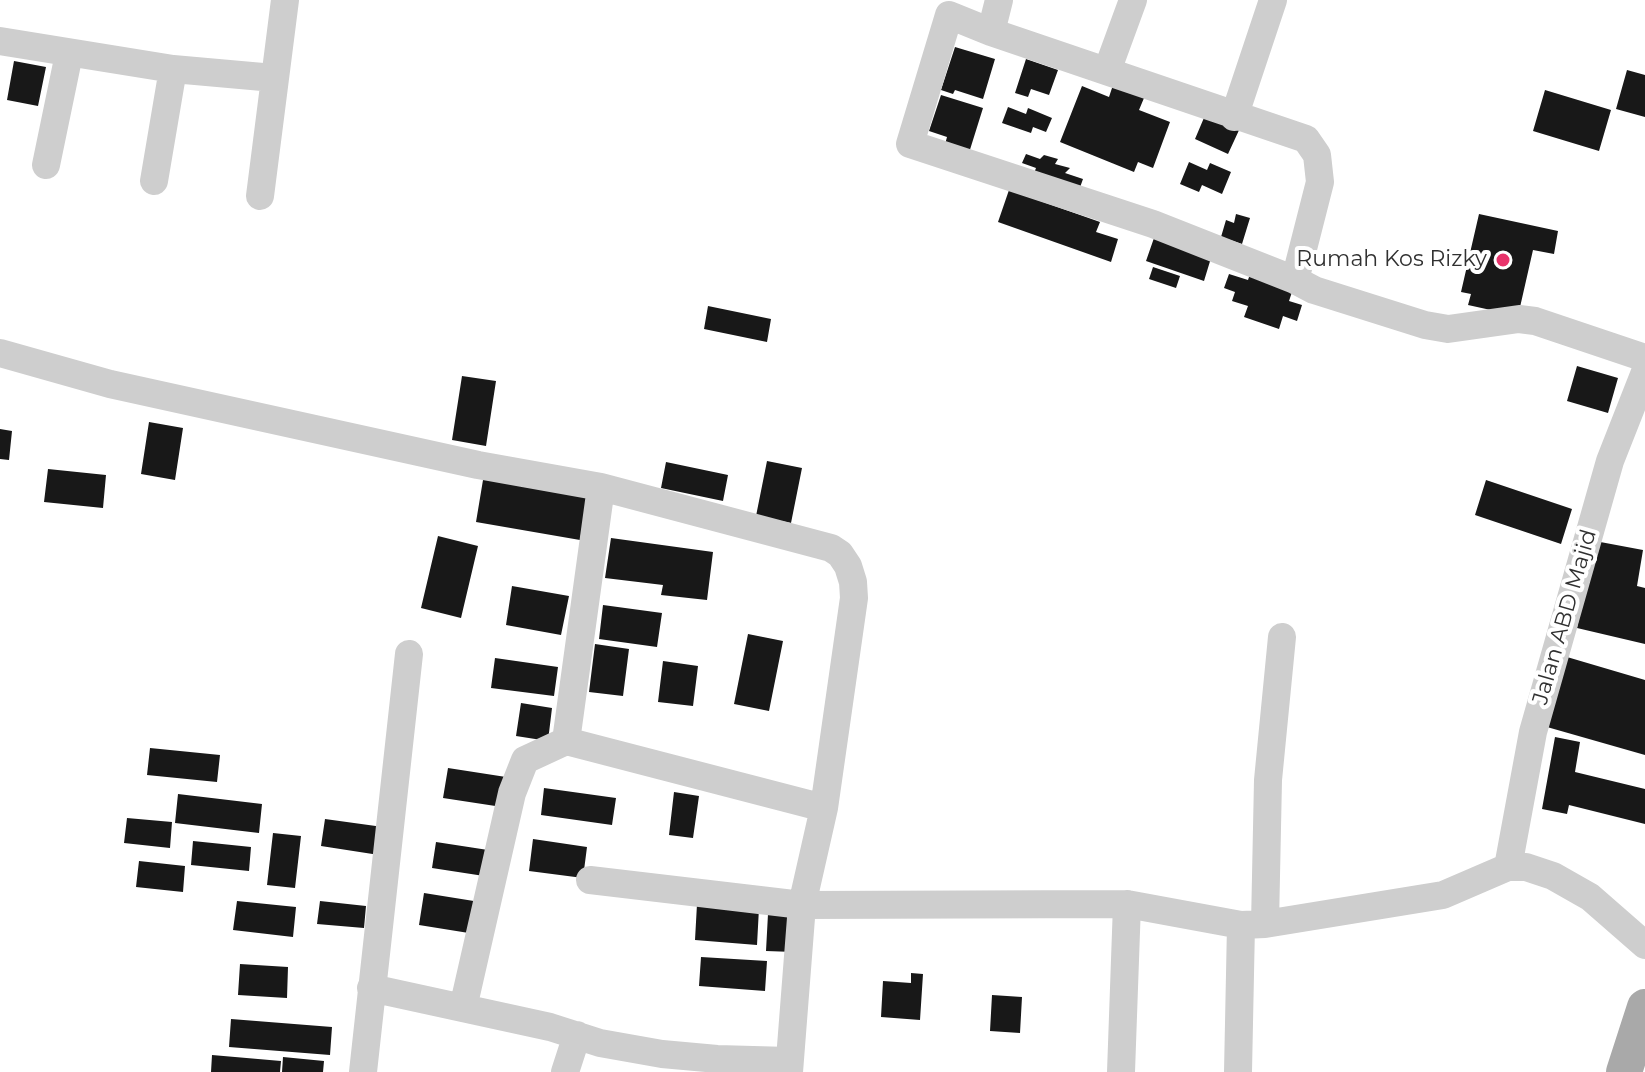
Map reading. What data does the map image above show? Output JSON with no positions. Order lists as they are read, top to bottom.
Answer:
{
  "streets": {
    "street": ["Jalan ABD Majid"]
  },
  "places": ["Rumah Kos Rizky"]
}
